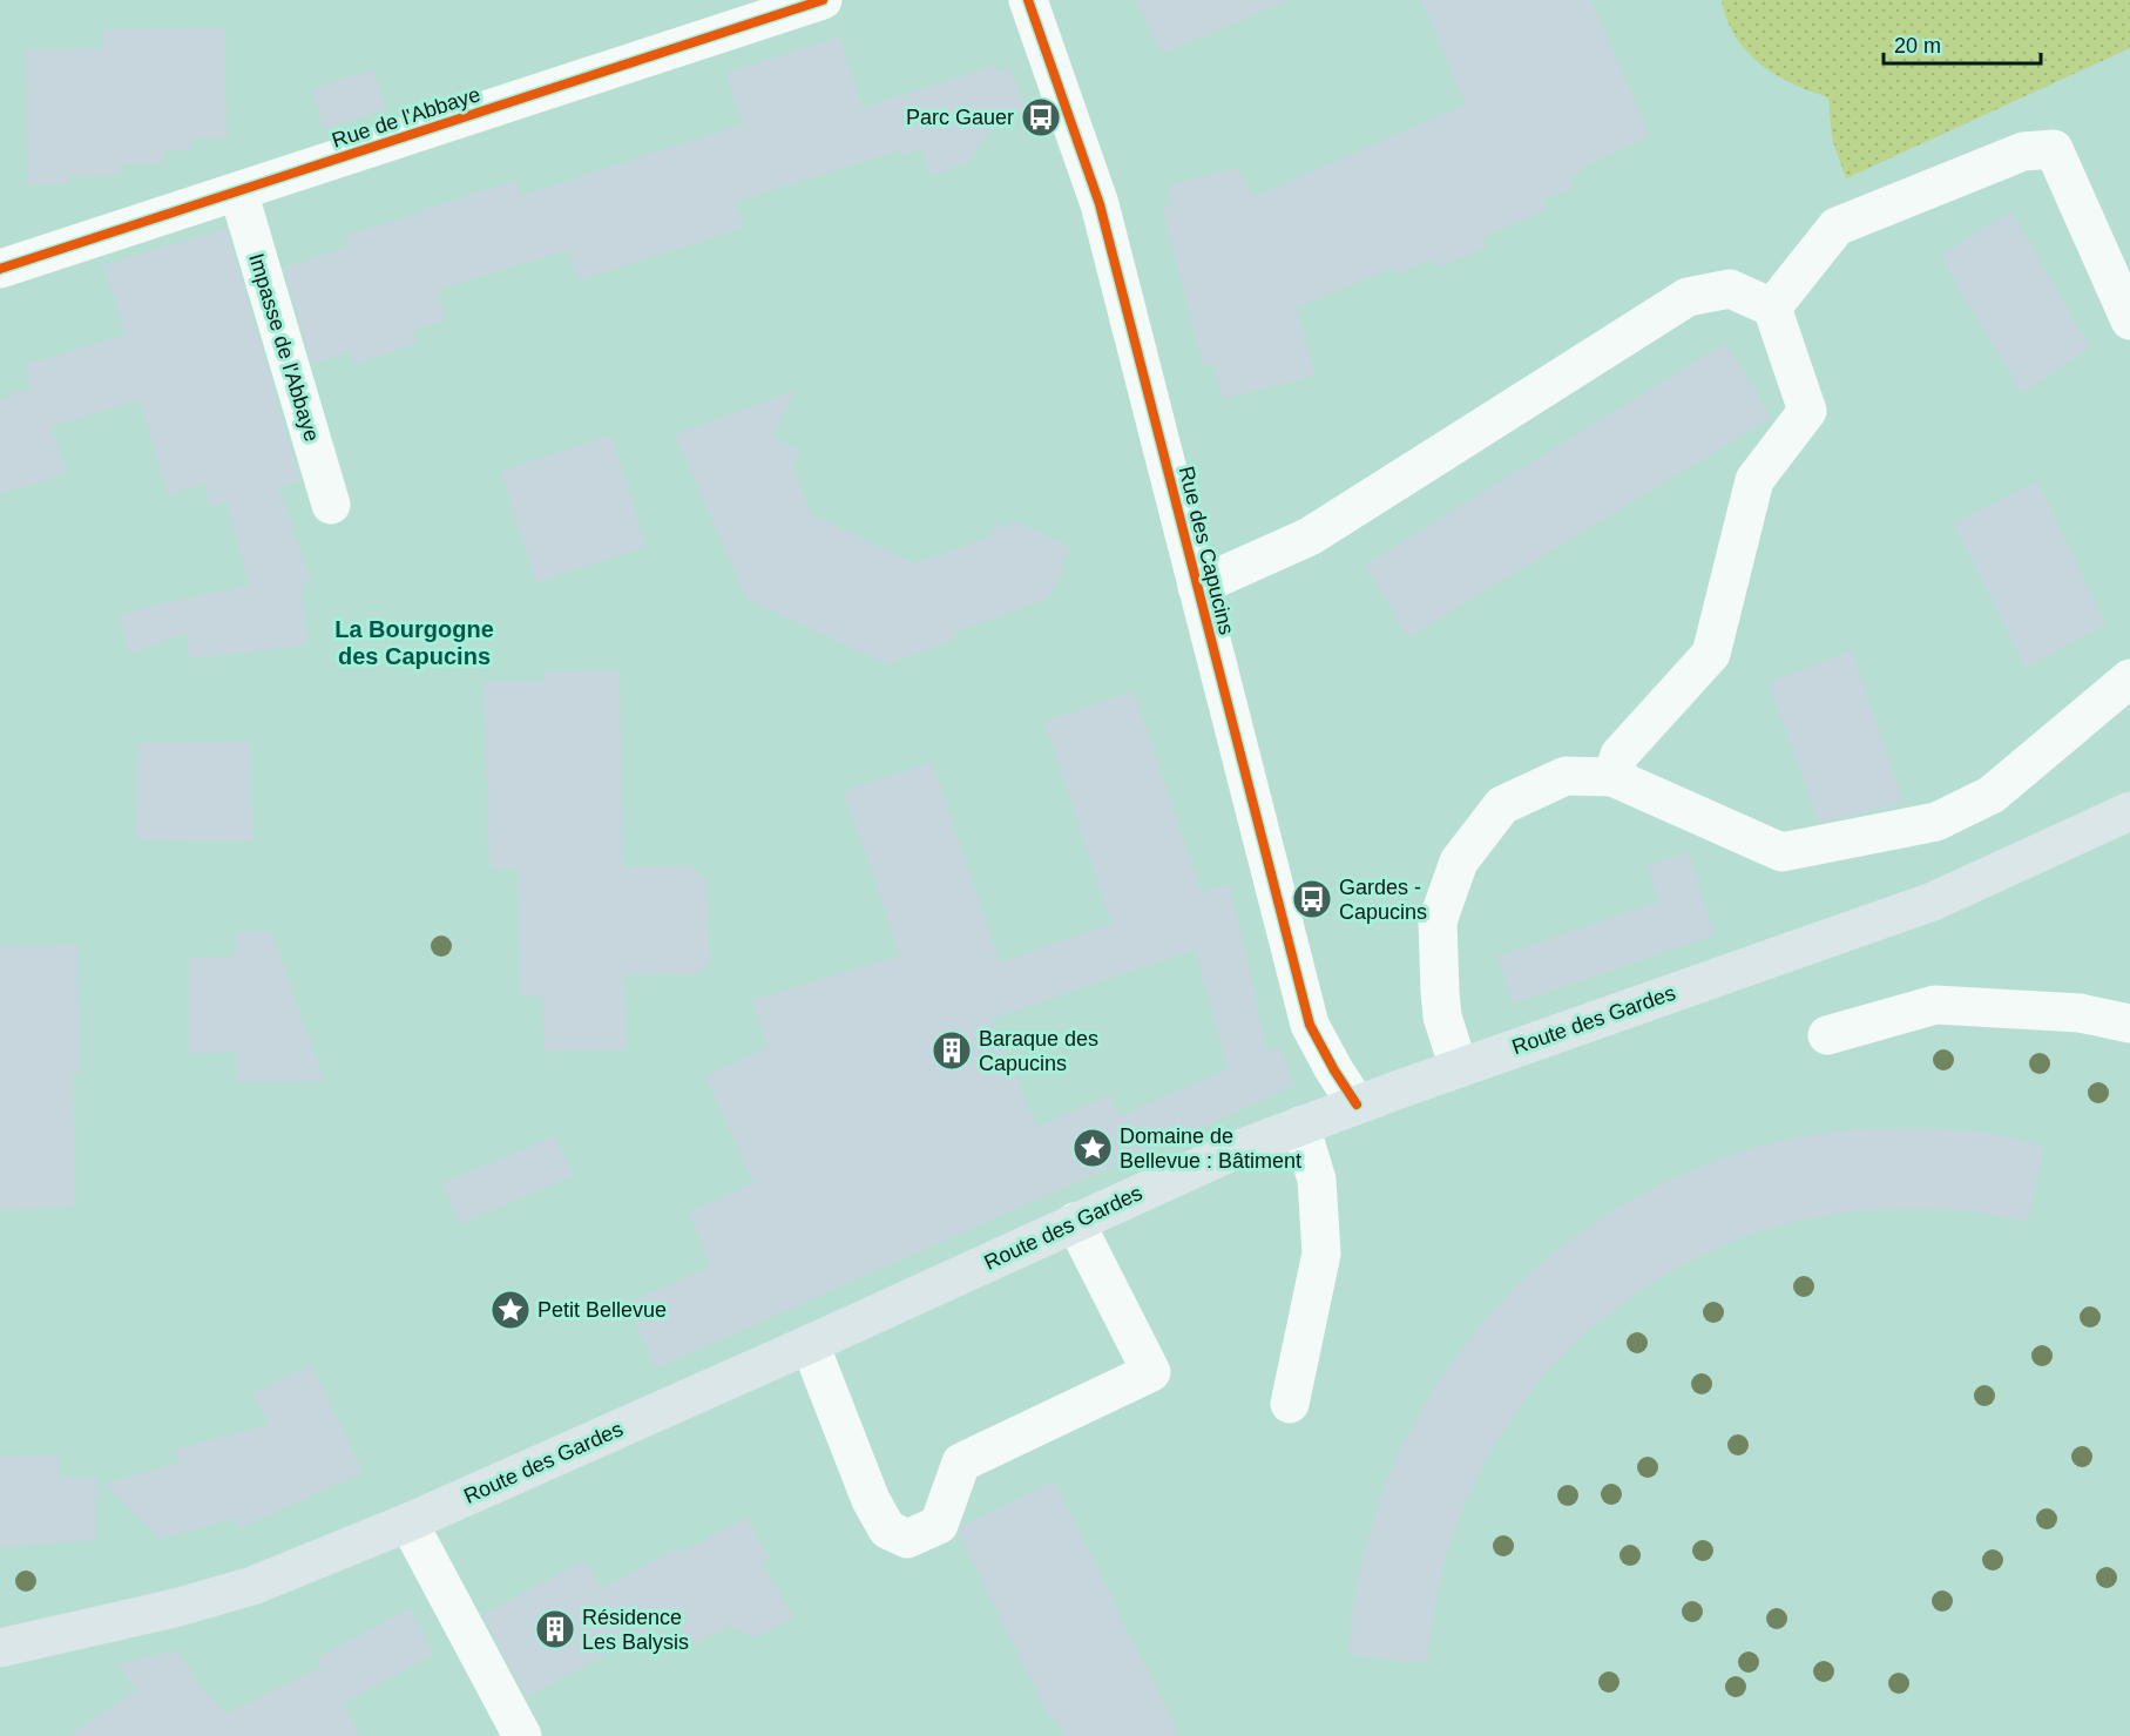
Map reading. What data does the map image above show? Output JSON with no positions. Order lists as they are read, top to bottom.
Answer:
{
  "streets": {
    "main road": ["Route des Gardes"],
    "street": ["Rue de l'Abbaye", "Impasse de l'Abbaye", "Rue des Capucins"]
  },
  "crossings": [
    ["Rue de l'Abbaye", "Impasse de l'Abbaye"],
    ["Rue des Capucins", "Route des Gardes"]
  ],
  "districts": ["La Bourgogne des Capucins"],
  "places": {
    "bus stop": ["Parc Gauer", "Gardes - Capucins"],
    "building": ["Baraque des Capucins", "Résidence Les Balysis"],
    "place": ["Domaine de Bellevue : Bâtiment", "Petit Bellevue"]
  },
  "scale_bar": "20 m"
}
